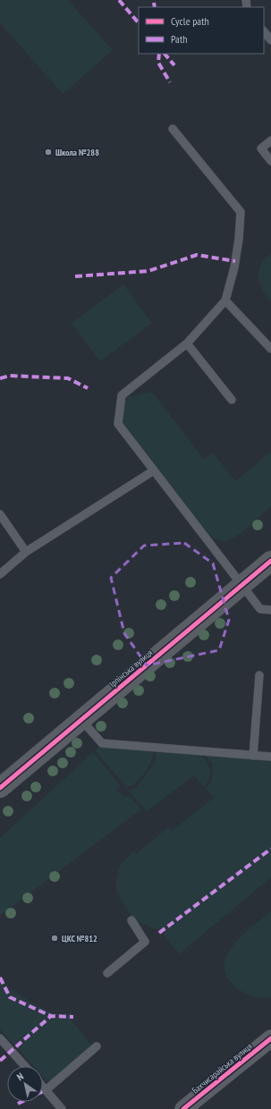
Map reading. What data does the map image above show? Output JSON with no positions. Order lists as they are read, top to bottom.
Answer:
{
  "streets": {
    "street": ["Ірпінська вулиця", "Бахчисарайська вулиця"]
  },
  "places": ["Школа №288", "ЦКС №812"],
  "legend": ["Cycle path", "Path"],
  "north": "top left"
}
